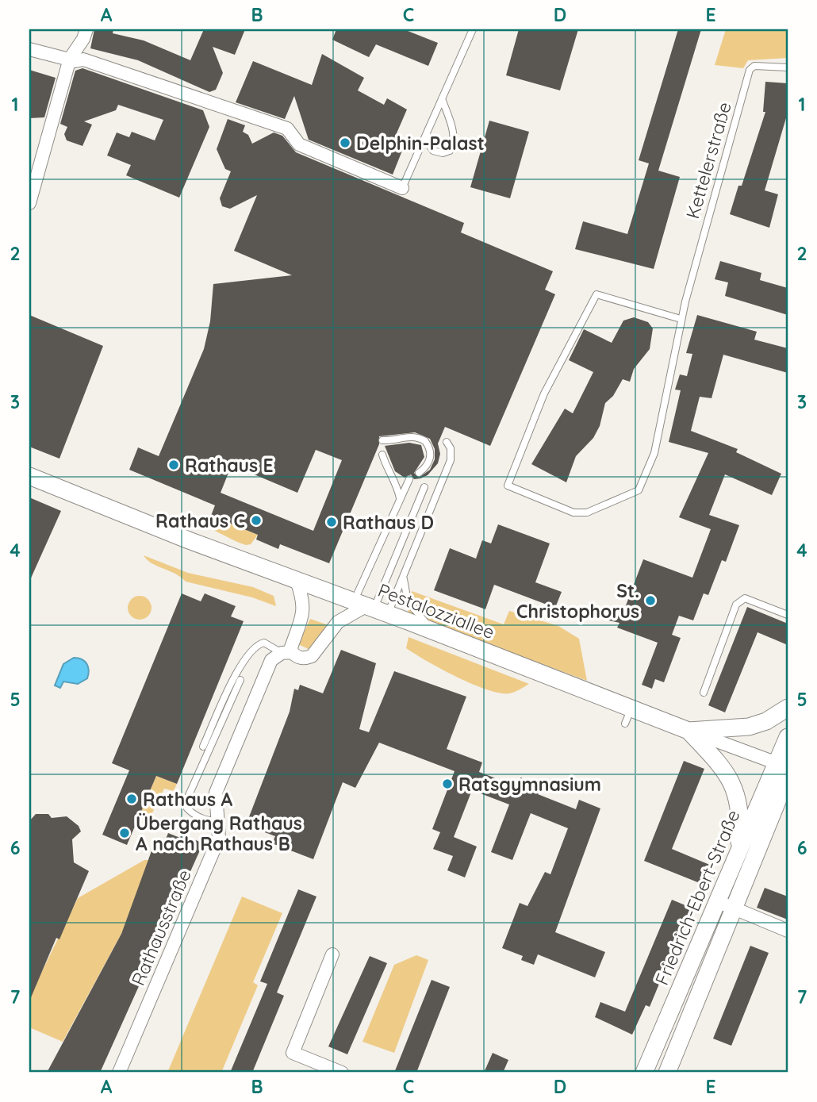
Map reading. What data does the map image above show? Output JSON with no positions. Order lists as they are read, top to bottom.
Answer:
{
  "streets": {
    "street": ["Pestalozziallee", "Friedrich-Ebert-Straße", "Rathausstraße"],
    "lane": ["Kettelerstraße"]
  },
  "crossings": [
    ["Pestalozziallee", "Friedrich-Ebert-Straße"],
    ["Pestalozziallee", "Rathausstraße"]
  ],
  "places": [
    "Delphin-Palast",
    "Rathaus E",
    "Rathaus C",
    "Rathaus D",
    "St. Christophorus",
    "Ratsgymnasium",
    "Rathaus A",
    "Übergang Rathaus A nach Rathaus B"
  ],
  "grid": {
    "columns": [
      "A",
      "B",
      "C",
      "D",
      "E"
    ],
    "rows": [
      "1",
      "2",
      "3",
      "4",
      "5",
      "6",
      "7"
    ]
  }
}
